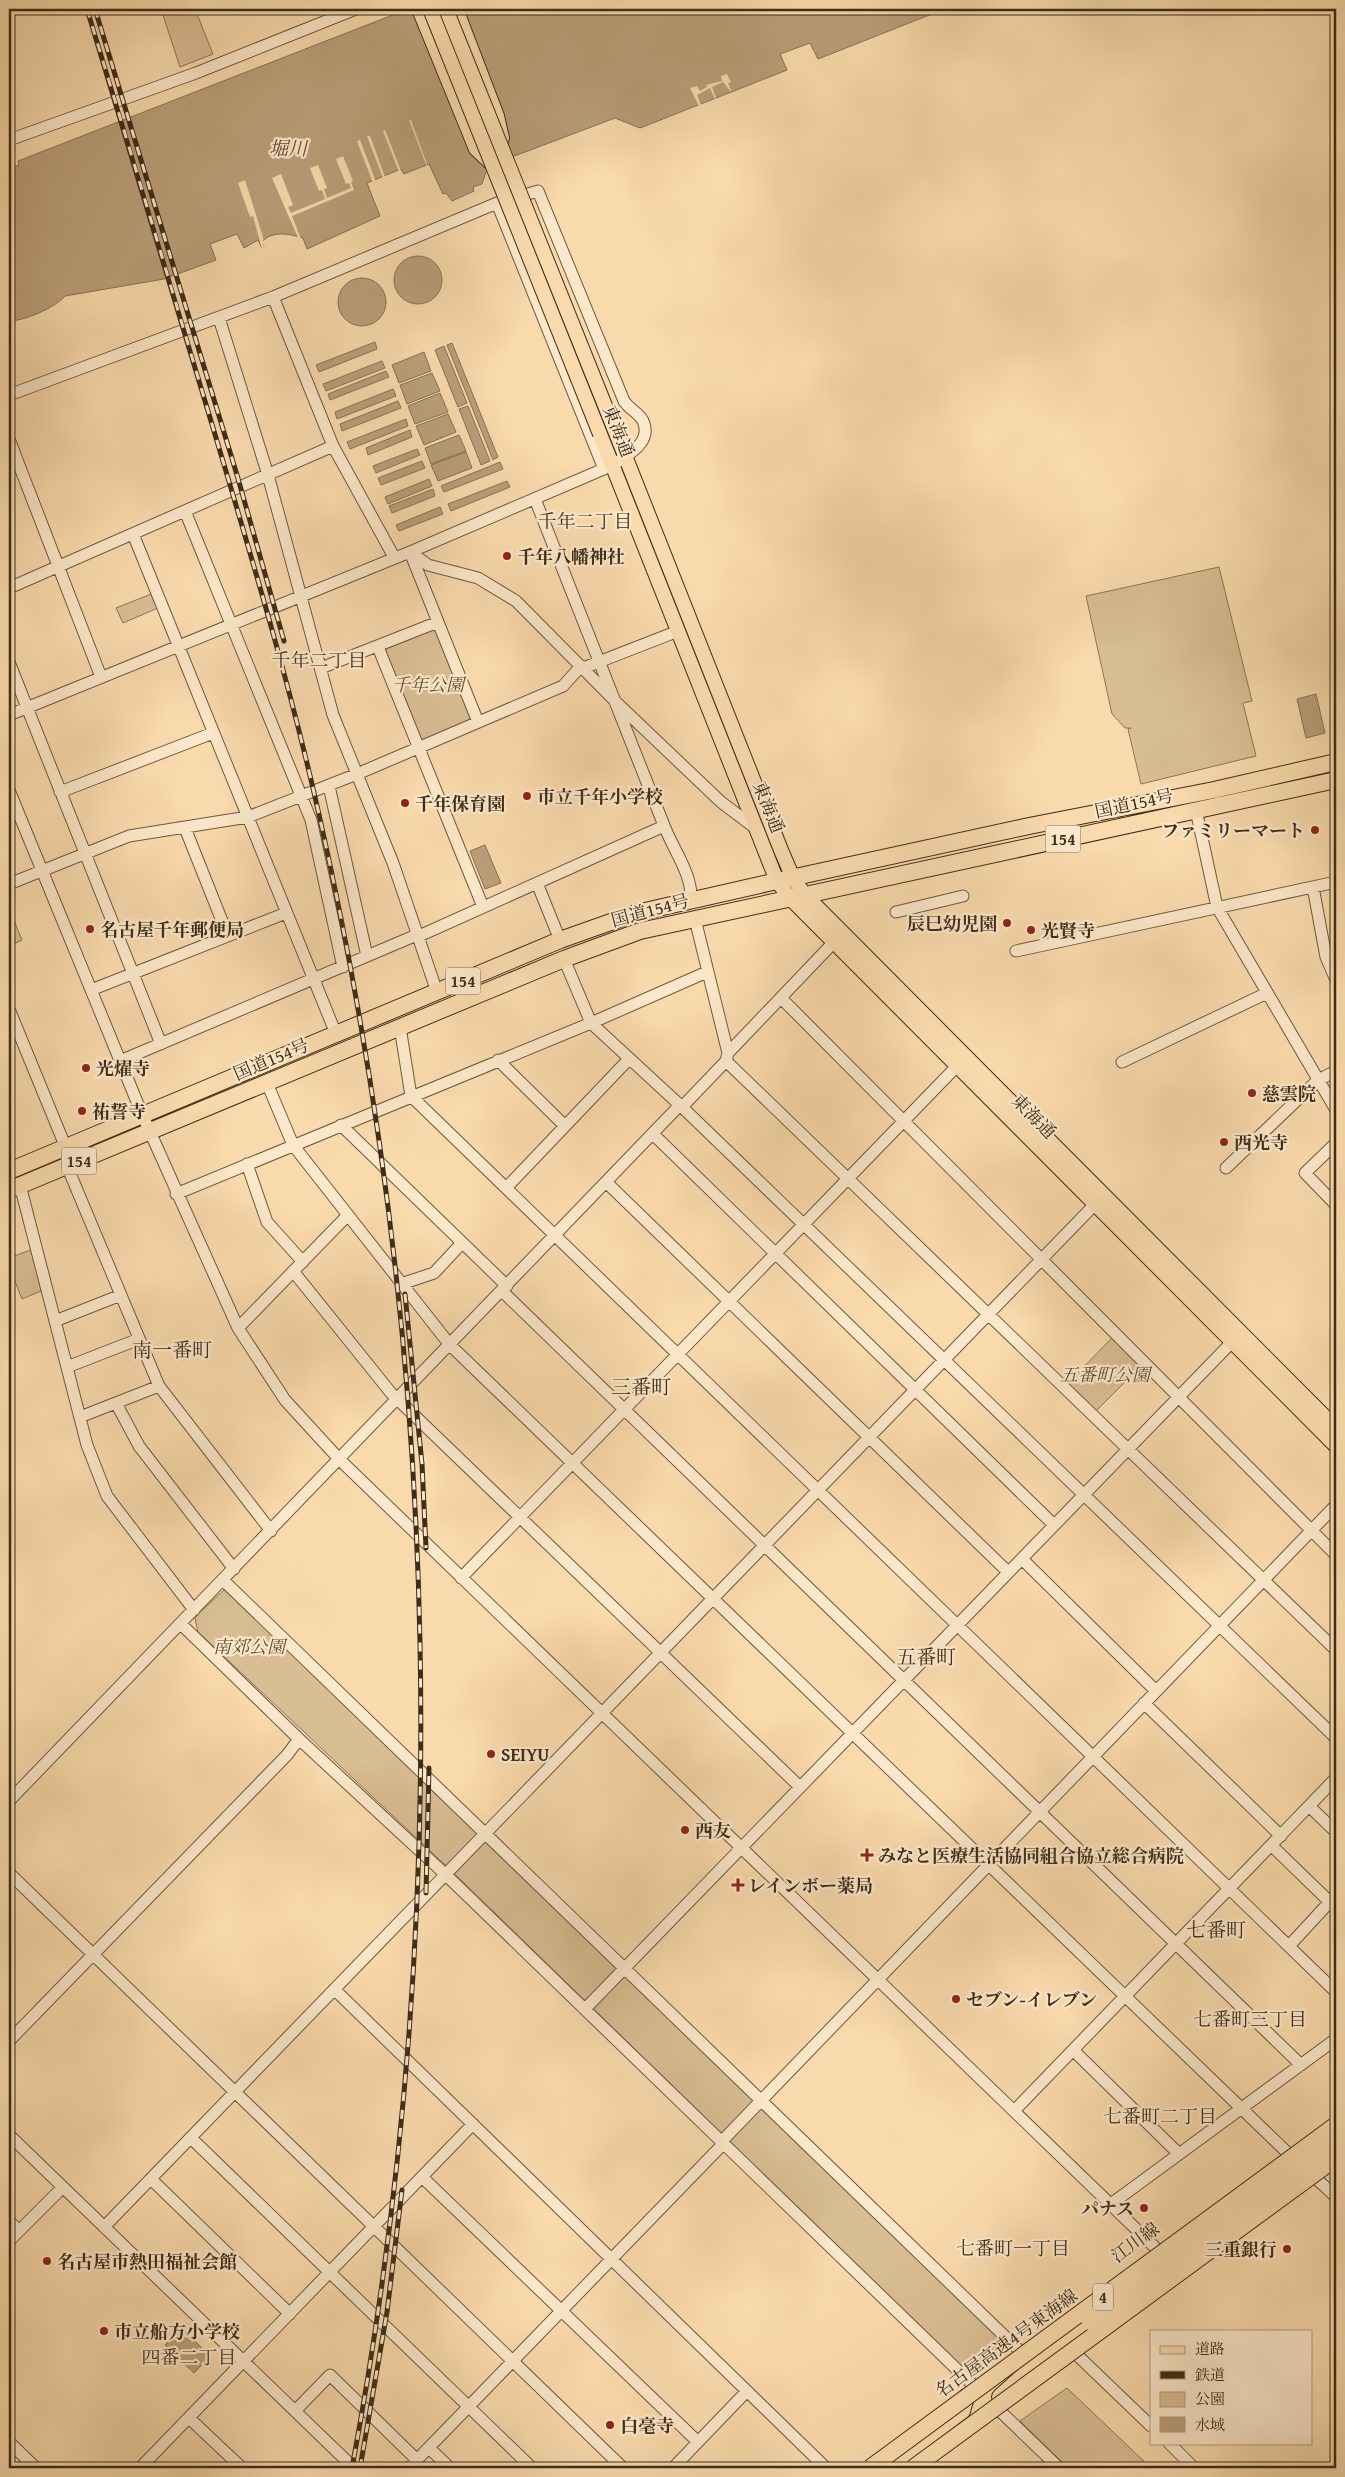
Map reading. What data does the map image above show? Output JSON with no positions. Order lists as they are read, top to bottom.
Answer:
{
  "streets": {
    "highway": [
      "国道154号",
      "154",
      "4",
      "名古屋高速4号東海線"
    ],
    "main road": ["東海通", "江川線"]
  },
  "crossings": [
    ["東海通", "国道154号"],
    ["江川線", "名古屋高速4号東海線"]
  ],
  "districts": [
    "千年二丁目",
    "千年二丁目",
    "南一番町",
    "三番町",
    "五番町",
    "七番町",
    "七番町三丁目",
    "七番町二丁目",
    "七番町一丁目",
    "四番二丁目"
  ],
  "water": ["堀川"],
  "parks": ["千年公園", "五番町公園", "南郊公園"],
  "places": {
    "other": [
      "千年八幡神社",
      "市立千年小学校",
      "千年保育園",
      "ファミリーマート",
      "辰巳幼児園",
      "名古屋千年郵便局",
      "光賢寺",
      "光燿寺",
      "慈雲院",
      "祐誓寺",
      "西光寺",
      "SEIYU",
      "西友",
      "セブン-イレブン",
      "パナス",
      "三重銀行",
      "名古屋市熱田福祉会館",
      "市立船方小学校",
      "白毫寺"
    ],
    "health": ["みなと医療生活協同組合協立総合病院", "レインボー薬局"]
  },
  "legend": [
    "道路",
    "鉄道",
    "公園",
    "水域"
  ]
}
